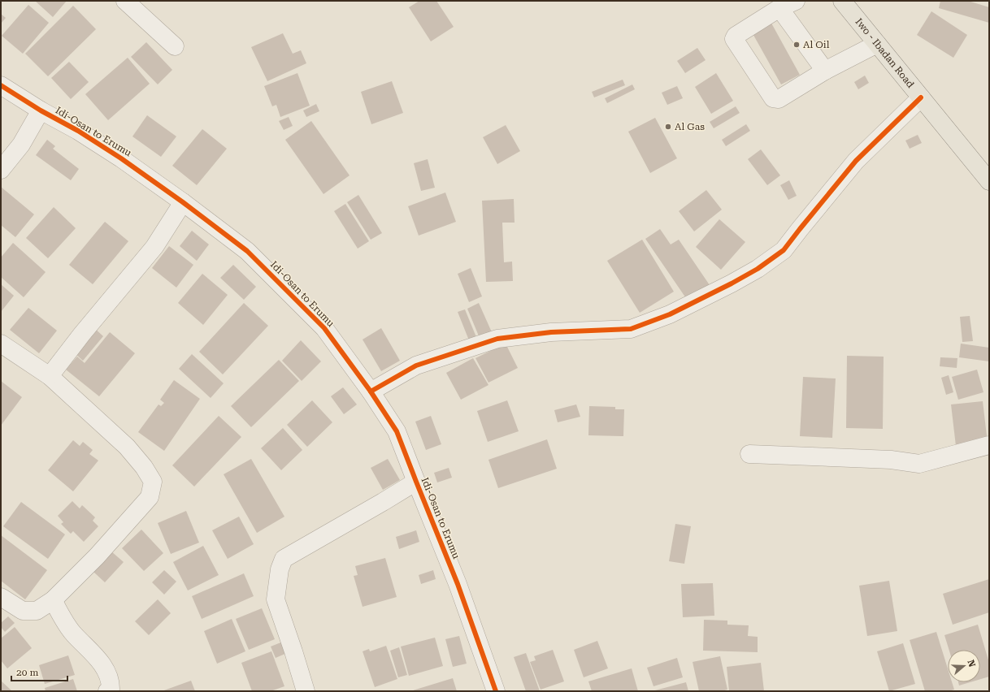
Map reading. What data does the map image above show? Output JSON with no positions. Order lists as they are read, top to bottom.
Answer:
{
  "streets": {
    "main road": ["Iwo - Ibadan Road"],
    "street": ["Idi-Osan to Erumu"]
  },
  "places": ["Al Oil", "Al Gas"],
  "scale_bar": "20 m",
  "north": "right"
}
